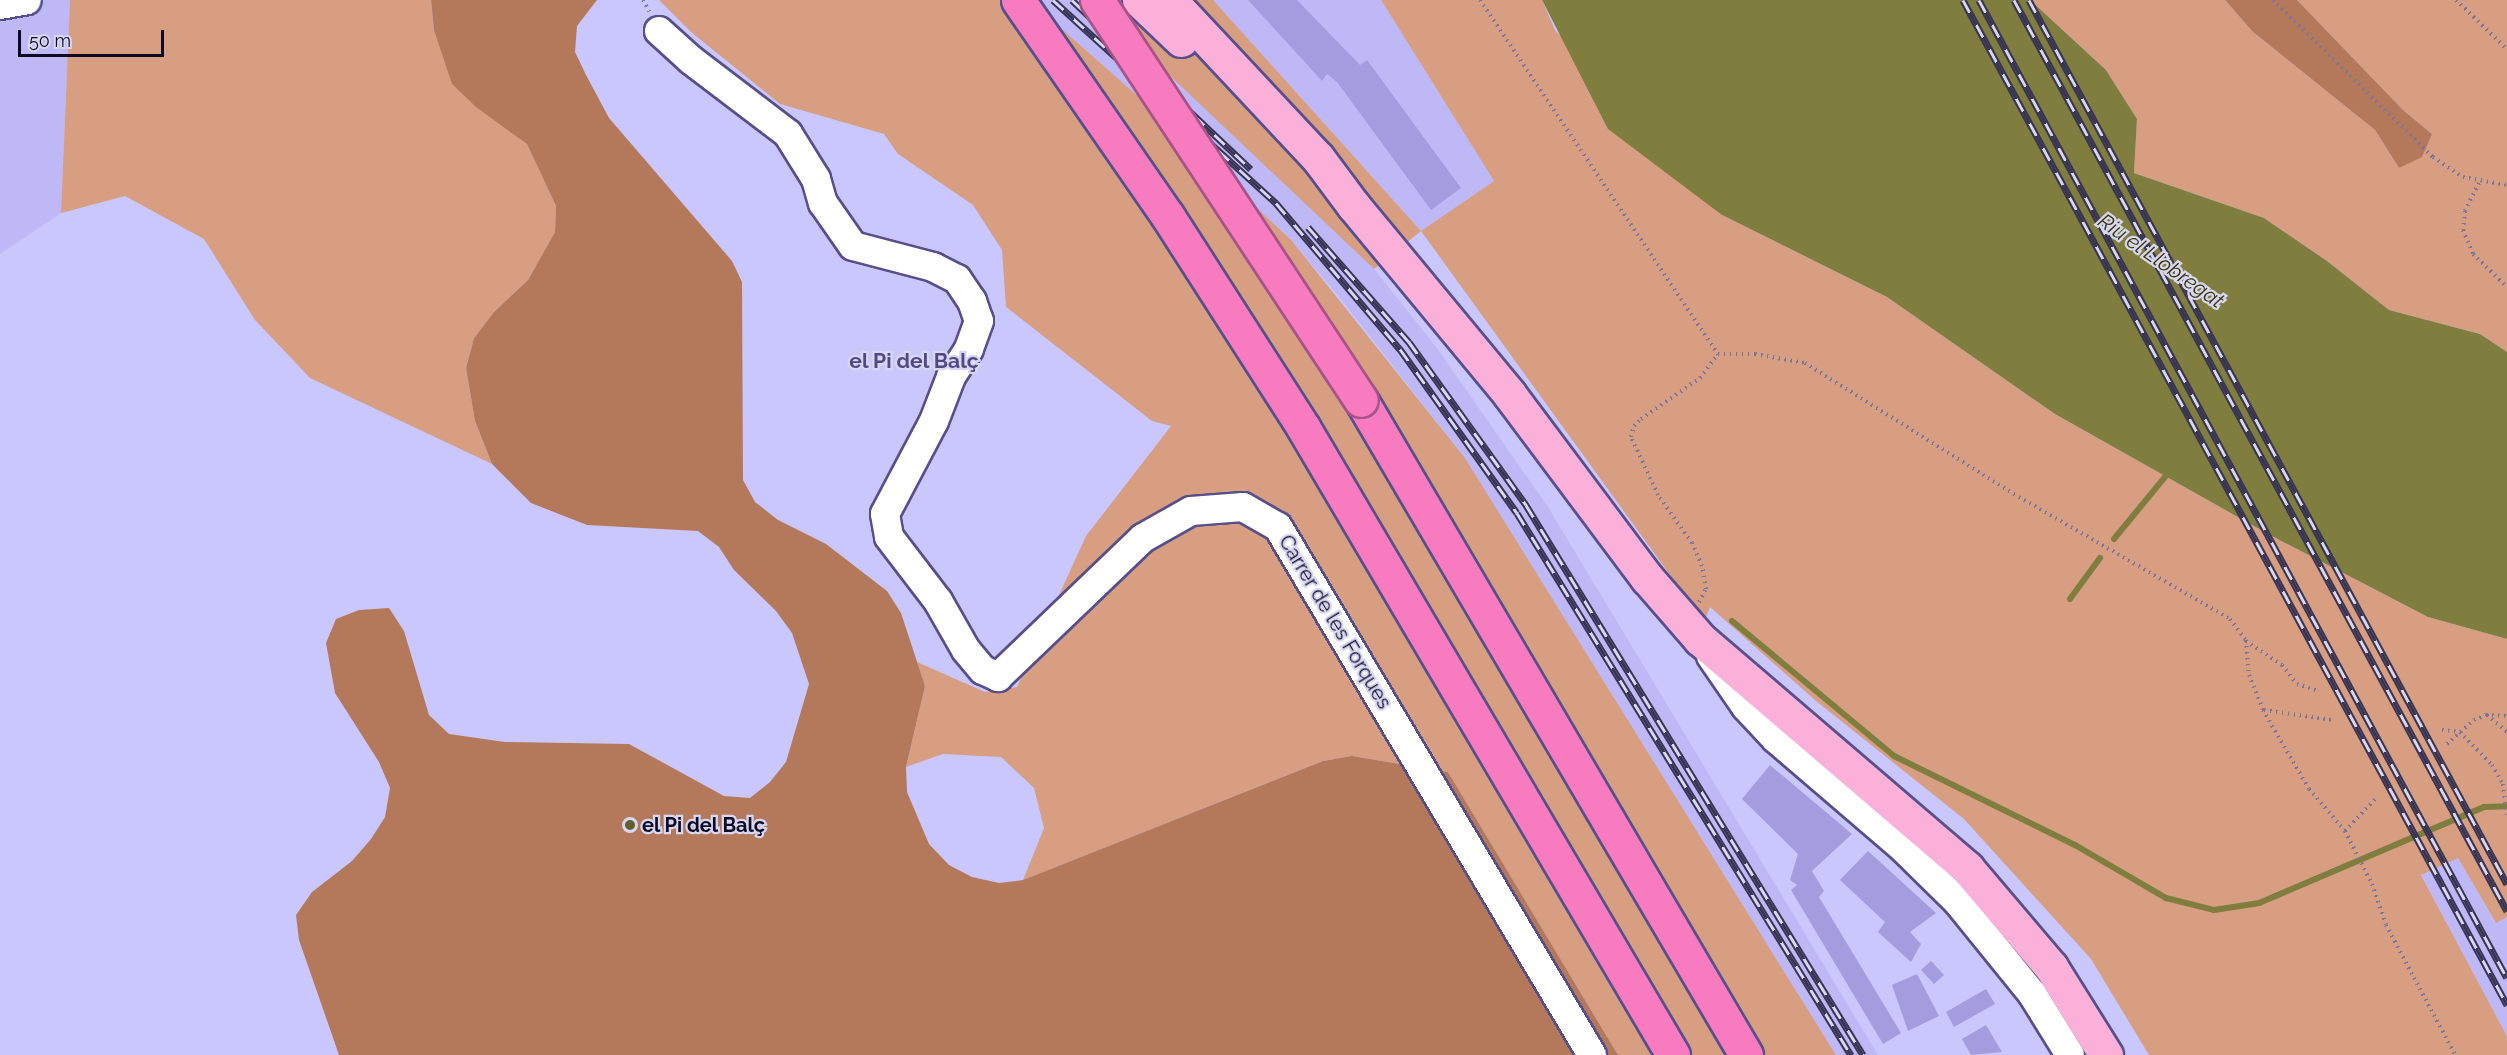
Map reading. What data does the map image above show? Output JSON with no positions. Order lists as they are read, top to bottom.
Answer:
{
  "streets": {
    "street": ["Carrer de les Forques"]
  },
  "districts": ["el Pi del Balç"],
  "water": ["Riu el Llobregat"],
  "places": ["el Pi del Balç"],
  "scale_bar": "50 m"
}
